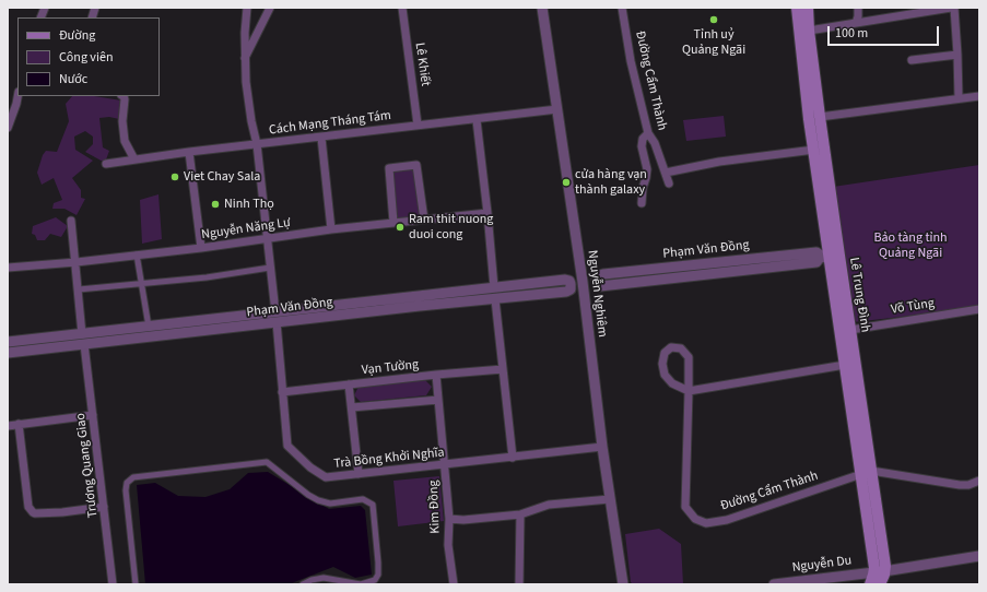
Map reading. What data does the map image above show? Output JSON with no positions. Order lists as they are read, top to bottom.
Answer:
{
  "streets": {
    "main road": ["Lê Trung Đình"],
    "street": [
      "Lê Khiết",
      "Đường Cẩm Thành",
      "Cách Mạng Tháng Tám",
      "Nguyễn Năng Lự",
      "Phạm Văn Đồng",
      "Nguyễn Nghiêm",
      "Võ Tùng",
      "Vạn Tường",
      "Trà Bồng Khởi Nghĩa",
      "Trương Quang Giao",
      "Kim Đồng",
      "Nguyễn Du"
    ]
  },
  "crossings": [
    ["Lê Khiết", "Cách Mạng Tháng Tám"],
    ["Đường Cẩm Thành", "Lê Trung Đình"],
    ["Cách Mạng Tháng Tám", "Nguyễn Nghiêm"],
    ["Nguyễn Năng Lự", "Trương Quang Giao"],
    ["Phạm Văn Đồng", "Nguyễn Nghiêm"],
    ["Phạm Văn Đồng", "Lê Trung Đình"],
    ["Phạm Văn Đồng", "Trà Bồng Khởi Nghĩa"],
    ["Phạm Văn Đồng", "Trương Quang Giao"],
    ["Nguyễn Nghiêm", "Trà Bồng Khởi Nghĩa"],
    ["Lê Trung Đình", "Võ Tùng"],
    ["Lê Trung Đình", "Nguyễn Du"],
    ["Vạn Tường", "Trà Bồng Khởi Nghĩa"],
    ["Vạn Tường", "Kim Đồng"],
    ["Trà Bồng Khởi Nghĩa", "Kim Đồng"]
  ],
  "parks": ["Bảo tàng tỉnh Quảng Ngãi"],
  "places": [
    "Tỉnh uỷ Quảng Ngãi",
    "Viet Chay Sala",
    "cửa hàng vạn thành galaxy",
    "Ninh Thọ",
    "Ram thit nuong duoi cong"
  ],
  "legend": ["Đường", "Công viên", "Nước"],
  "scale_bar": "100 m"
}
